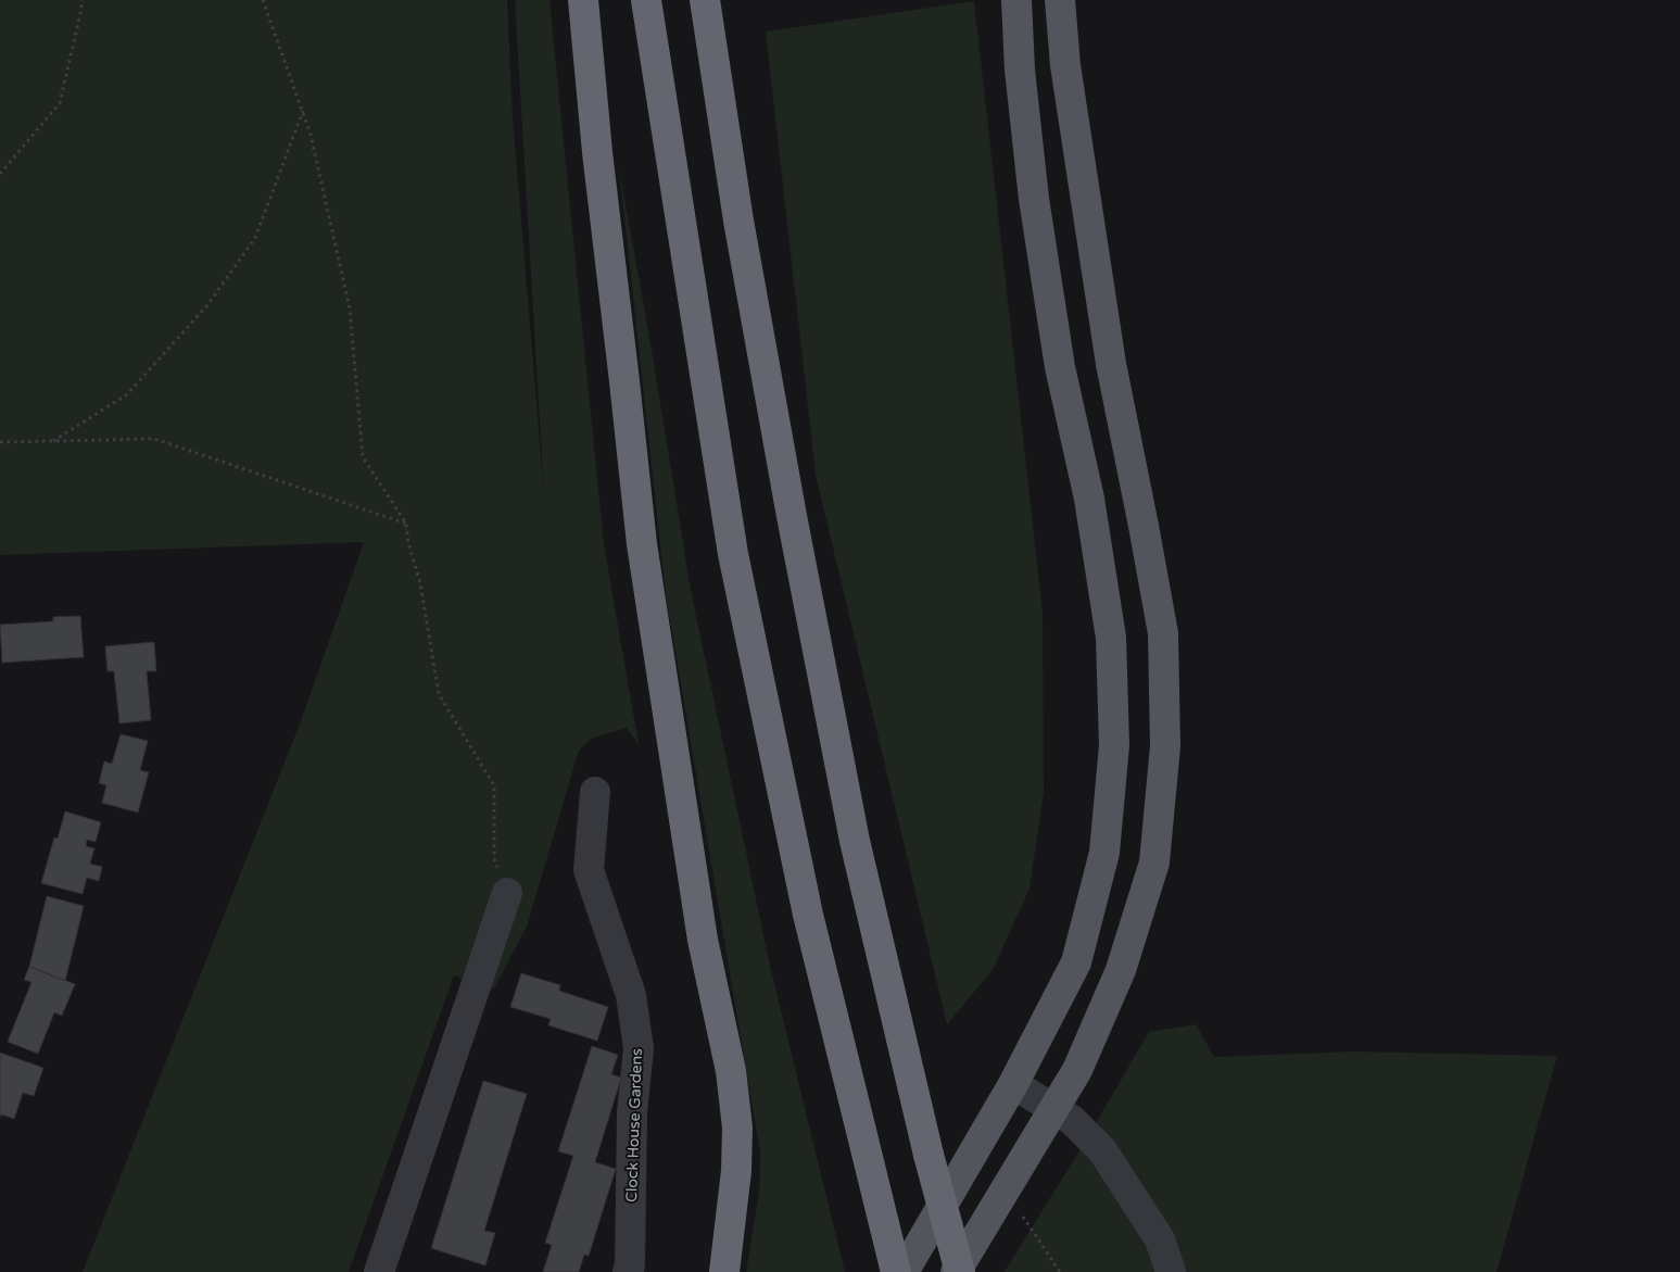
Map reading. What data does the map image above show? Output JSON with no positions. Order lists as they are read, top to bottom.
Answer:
{
  "streets": {
    "street": ["Clock House Gardens"]
  }
}
